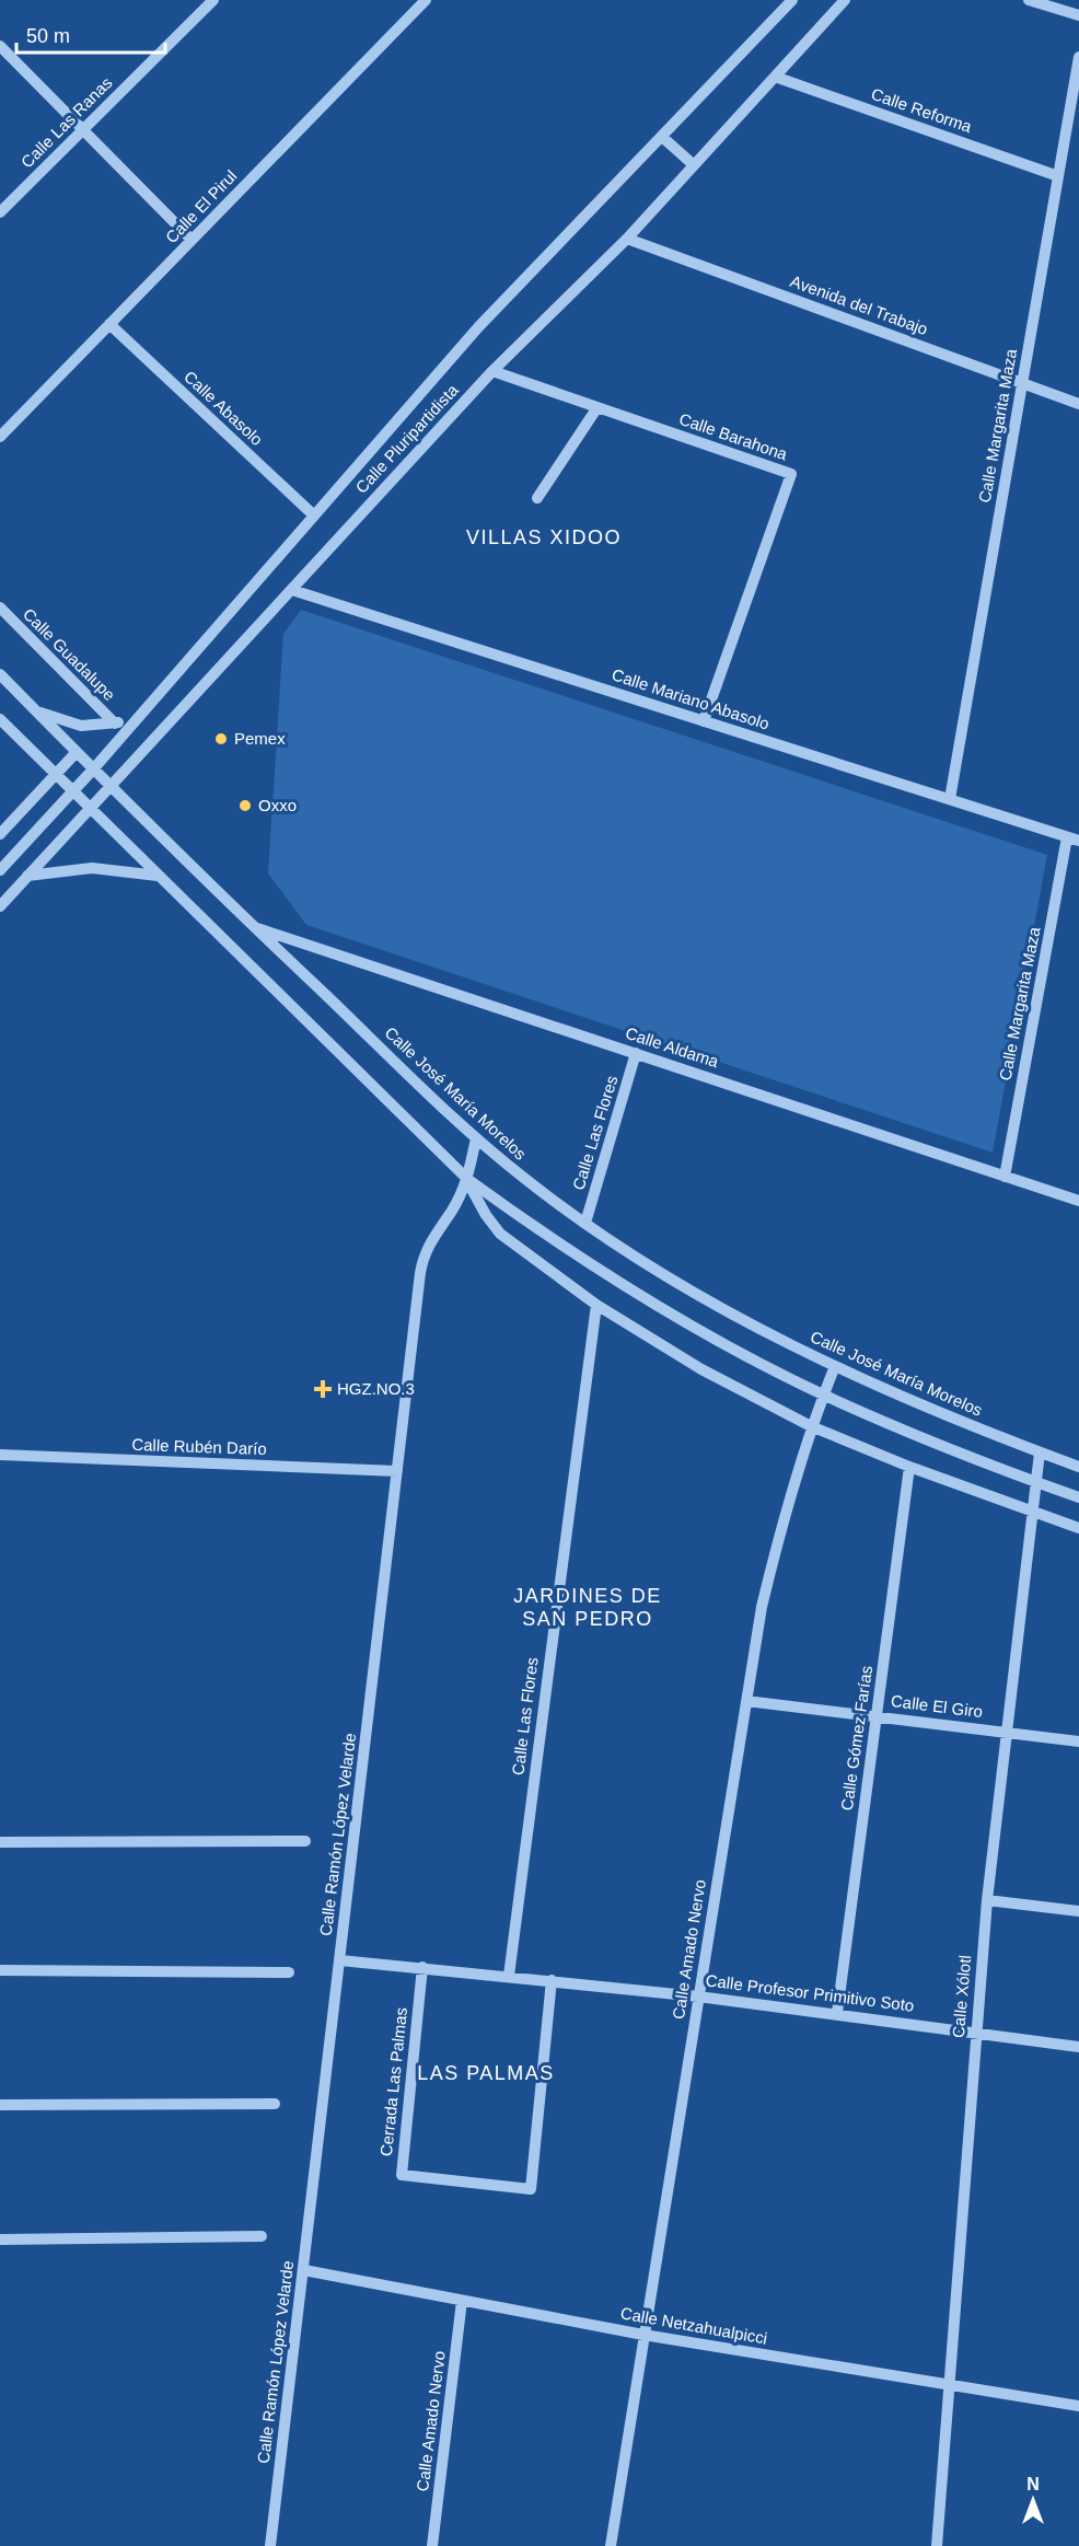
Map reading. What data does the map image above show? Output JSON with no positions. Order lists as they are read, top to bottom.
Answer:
{
  "streets": {
    "street": [
      "Calle Reforma",
      "Calle Las Ranas",
      "Calle El Pirul",
      "Avenida del Trabajo",
      "Calle Abasolo",
      "Calle Margarita Maza",
      "Calle Barahona",
      "Calle Pluripartidista",
      "Calle Guadalupe",
      "Calle Mariano Abasolo",
      "Calle Aldama",
      "Calle José María Morelos",
      "Calle Las Flores",
      "Calle Rubén Darío",
      "Calle El Giro",
      "Calle Gómez Farías",
      "Calle Ramón López Velarde",
      "Calle Amado Nervo",
      "Calle Profesor Primitivo Soto",
      "Calle Xólotl",
      "Cerrada Las Palmas",
      "Calle Netzahualpicci"
    ]
  },
  "crossings": [
    ["Calle Reforma", "Calle Margarita Maza"],
    ["Calle Reforma", "Calle Pluripartidista"],
    ["Calle El Pirul", "Calle Abasolo"],
    ["Avenida del Trabajo", "Calle Margarita Maza"],
    ["Avenida del Trabajo", "Calle Pluripartidista"],
    ["Calle Abasolo", "Calle Pluripartidista"],
    ["Calle Margarita Maza", "Calle Mariano Abasolo"],
    ["Calle Margarita Maza", "Calle Aldama"],
    ["Calle Barahona", "Calle Pluripartidista"],
    ["Calle Barahona", "Calle Mariano Abasolo"],
    ["Calle Pluripartidista", "Calle Mariano Abasolo"],
    ["Calle Pluripartidista", "Calle José María Morelos"],
    ["Calle Aldama", "Calle José María Morelos"],
    ["Calle Aldama", "Calle Las Flores"],
    ["Calle José María Morelos", "Calle Las Flores"],
    ["Calle José María Morelos", "Calle Ramón López Velarde"],
    ["Calle José María Morelos", "Calle Amado Nervo"],
    ["Calle José María Morelos", "Calle Xólotl"],
    ["Calle Las Flores", "Calle Profesor Primitivo Soto"],
    ["Calle Rubén Darío", "Calle Ramón López Velarde"],
    ["Calle El Giro", "Calle Gómez Farías"],
    ["Calle El Giro", "Calle Amado Nervo"],
    ["Calle El Giro", "Calle Xólotl"],
    ["Calle Gómez Farías", "Calle Profesor Primitivo Soto"],
    ["Calle Ramón López Velarde", "Calle Profesor Primitivo Soto"],
    ["Calle Ramón López Velarde", "Calle Netzahualpicci"],
    ["Calle Amado Nervo", "Calle Profesor Primitivo Soto"],
    ["Calle Amado Nervo", "Calle Netzahualpicci"],
    ["Calle Profesor Primitivo Soto", "Calle Xólotl"],
    ["Calle Profesor Primitivo Soto", "Cerrada Las Palmas"],
    ["Calle Xólotl", "Calle Netzahualpicci"]
  ],
  "districts": ["VILLAS XIDOO", "JARDINES DE SAN PEDRO", "LAS PALMAS"],
  "places": {
    "other": ["Pemex", "Oxxo"],
    "health": ["HGZ.NO.3"]
  },
  "scale_bar": "50 m",
  "north": "top"
}
